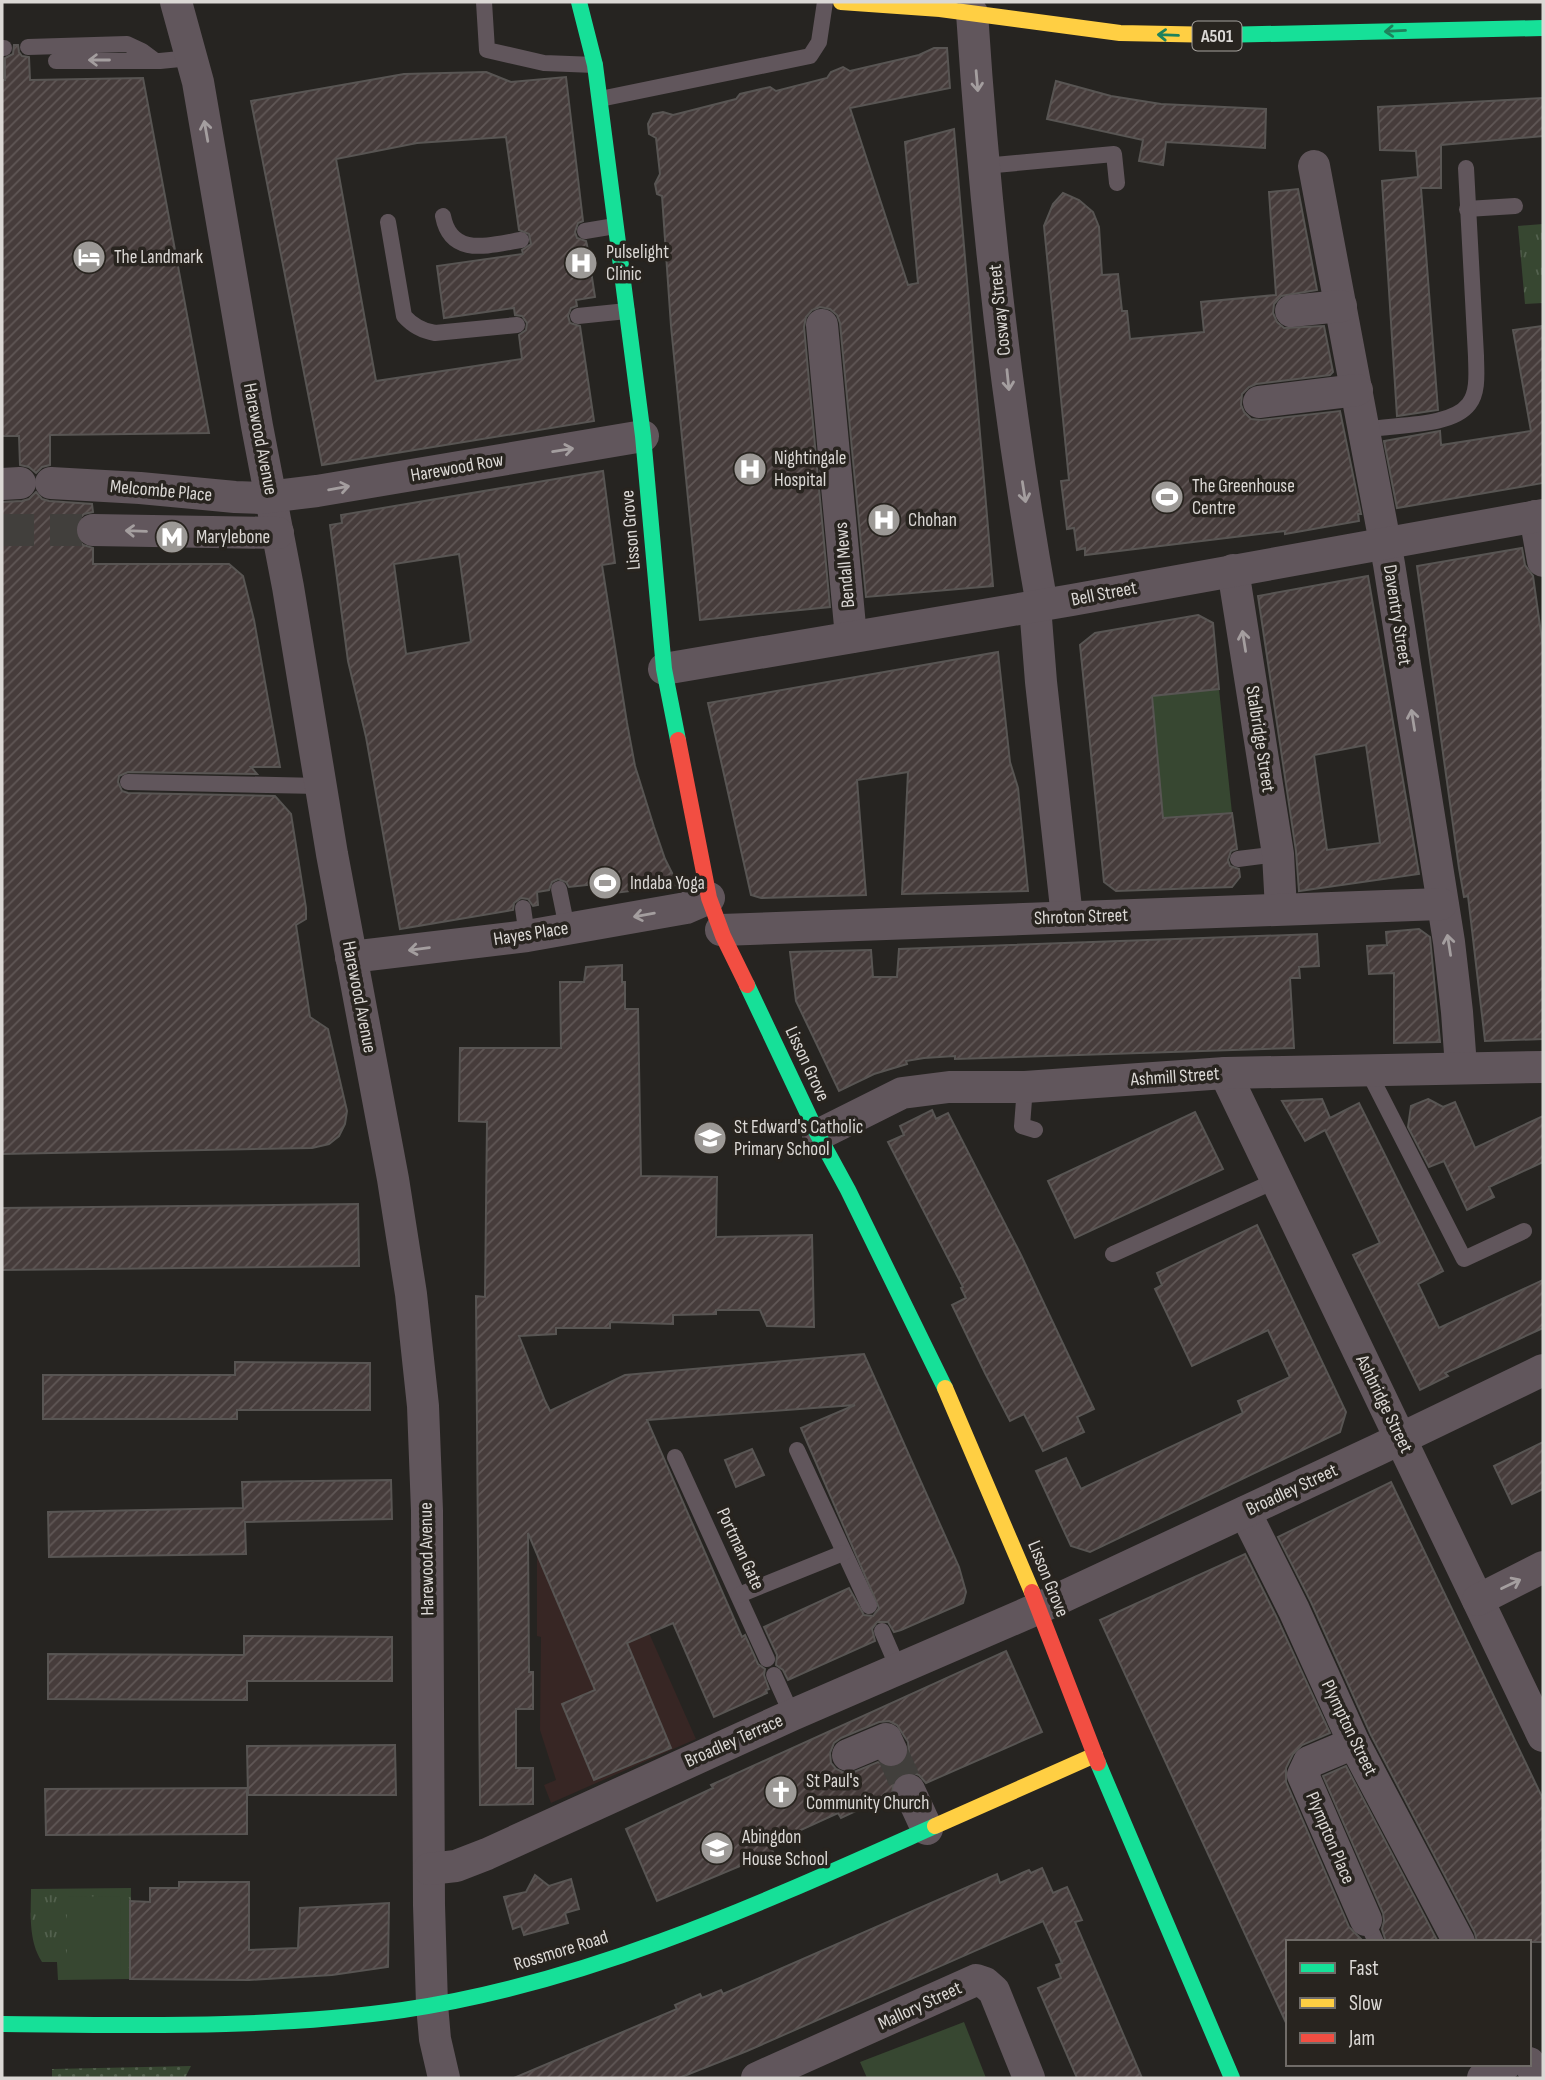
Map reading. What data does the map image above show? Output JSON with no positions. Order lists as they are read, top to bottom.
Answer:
{
  "streets": {
    "main road": ["A501", "Lisson Grove", "Rossmore Road"],
    "street": [
      "Cosway Street",
      "Harewood Avenue",
      "Harewood Row",
      "Melcombe Place",
      "Bendall Mews",
      "Bell Street",
      "Daventry Street",
      "Stalbridge Street",
      "Shroton Street",
      "Hayes Place",
      "Ashmill Street",
      "Ashbridge Street",
      "Broadley Street",
      "Plympton Street",
      "Broadley Terrace",
      "Plympton Place",
      "Mallory Street"
    ],
    "lane": ["Portman Gate"]
  },
  "crossings": [
    ["A501", "Cosway Street"],
    ["Cosway Street", "Bell Street"],
    ["Cosway Street", "Shroton Street"],
    ["Harewood Avenue", "Harewood Row"],
    ["Harewood Avenue", "Melcombe Place"],
    ["Harewood Avenue", "Hayes Place"],
    ["Harewood Avenue", "Broadley Terrace"],
    ["Harewood Avenue", "Rossmore Road"],
    ["Harewood Row", "Melcombe Place"],
    ["Harewood Row", "Lisson Grove"],
    ["Lisson Grove", "Bell Street"],
    ["Lisson Grove", "Shroton Street"],
    ["Lisson Grove", "Hayes Place"],
    ["Lisson Grove", "Ashmill Street"],
    ["Lisson Grove", "Broadley Street"],
    ["Lisson Grove", "Broadley Terrace"],
    ["Lisson Grove", "Rossmore Road"],
    ["Bendall Mews", "Bell Street"],
    ["Bell Street", "Daventry Street"],
    ["Bell Street", "Stalbridge Street"],
    ["Daventry Street", "Shroton Street"],
    ["Daventry Street", "Ashmill Street"],
    ["Stalbridge Street", "Shroton Street"],
    ["Ashmill Street", "Ashbridge Street"],
    ["Ashbridge Street", "Broadley Street"],
    ["Broadley Street", "Plympton Street"],
    ["Broadley Street", "Broadley Terrace"],
    ["Plympton Street", "Plympton Place"]
  ],
  "one_way": [
    "Cosway Street",
    "Harewood Row",
    "Daventry Street",
    "Stalbridge Street",
    "Hayes Place"
  ],
  "places": {
    "hotel": ["The Landmark"],
    "hospital": ["Pulselight Clinic", "Nightingale Hospital", "Chohan"],
    "sports": ["The Greenhouse Centre", "Indaba Yoga"],
    "metro station": ["Marylebone"],
    "school or university": ["St Edward's Catholic Primary School", "Abingdon House School"],
    "church": ["St Paul's Community Church"]
  },
  "legend": ["Fast", "Slow", "Jam"]
}
